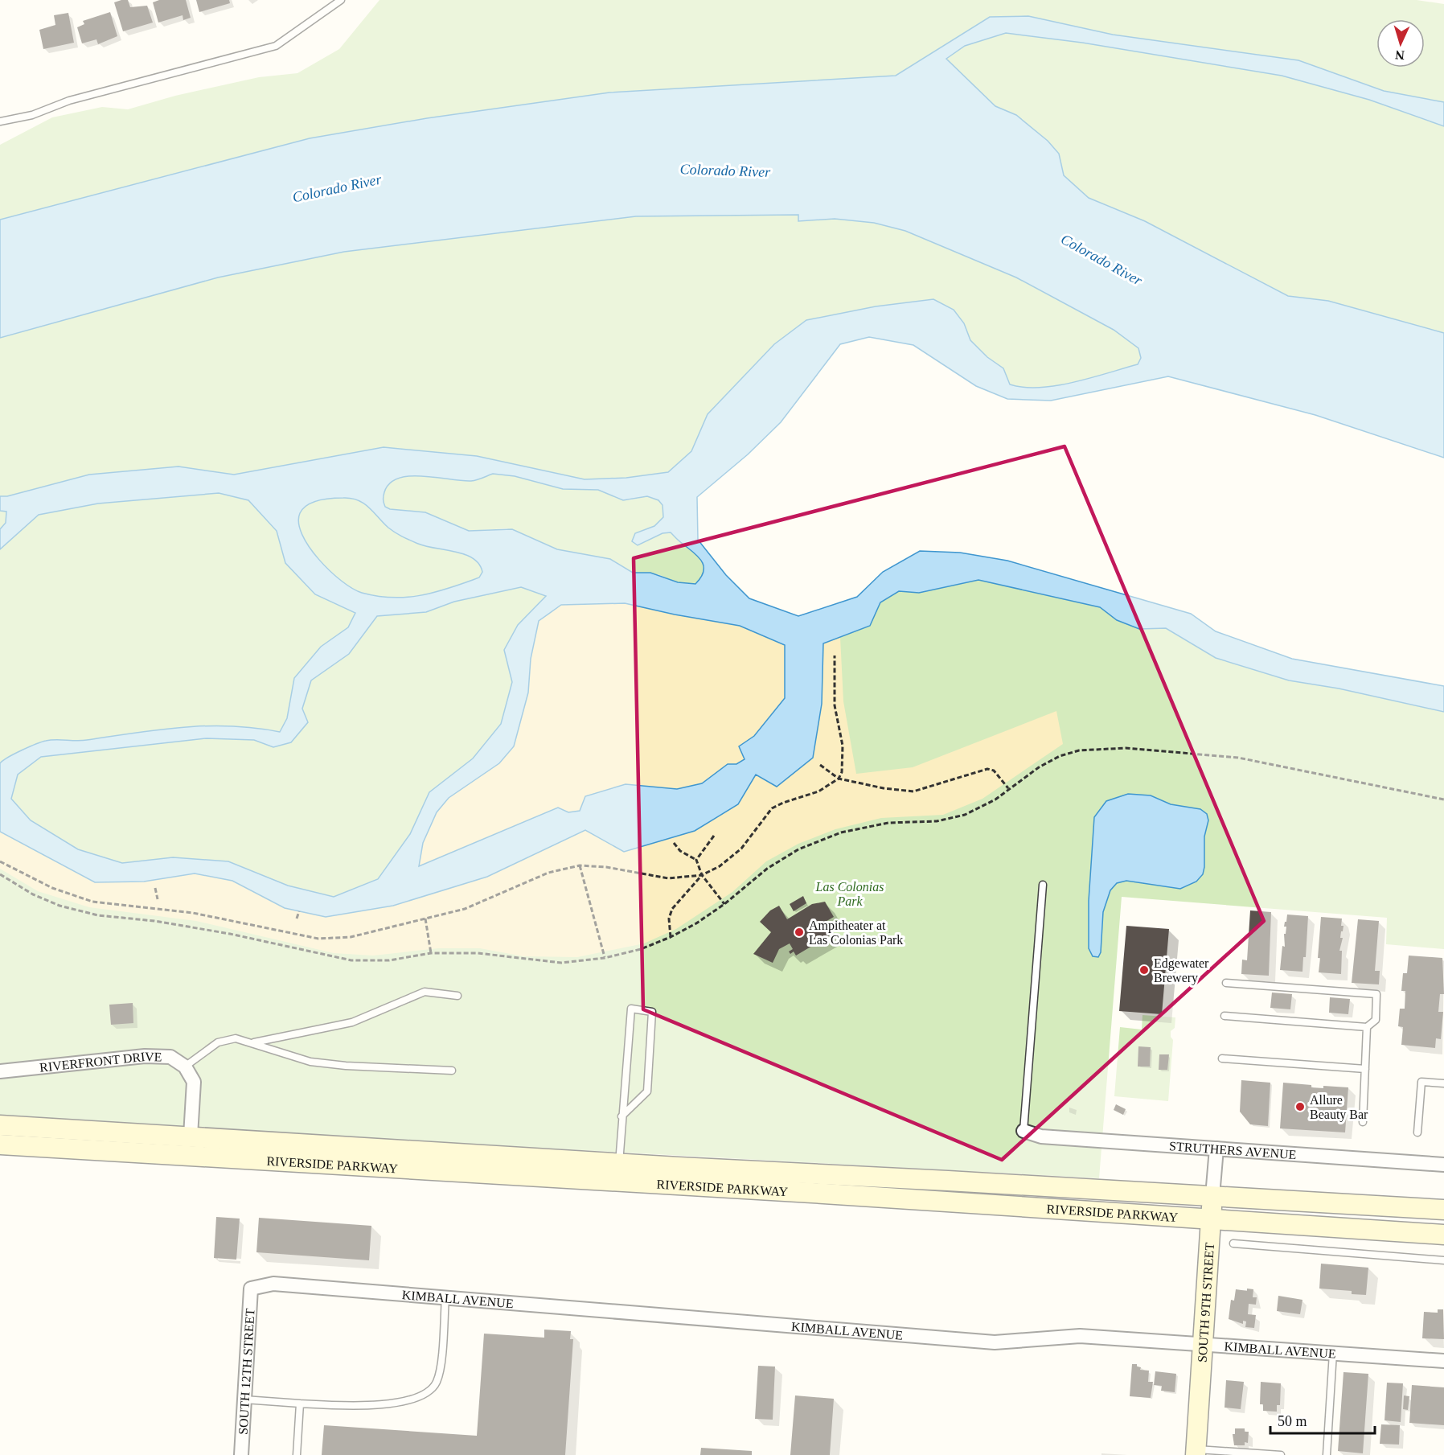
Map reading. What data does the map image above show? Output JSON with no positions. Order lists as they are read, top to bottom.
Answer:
{
  "streets": {
    "main road": ["RIVERSIDE PARKWAY", "SOUTH 9TH STREET"],
    "street": [
      "RIVERFRONT DRIVE",
      "STRUTHERS AVENUE",
      "KIMBALL AVENUE",
      "SOUTH 12TH STREET"
    ]
  },
  "crossings": [
    ["STRUTHERS AVENUE", "SOUTH 9TH STREET"],
    ["RIVERSIDE PARKWAY", "SOUTH 9TH STREET"],
    ["KIMBALL AVENUE", "SOUTH 9TH STREET"],
    ["KIMBALL AVENUE", "SOUTH 12TH STREET"]
  ],
  "water": ["Colorado River"],
  "parks": ["Las Colonias Park"],
  "places": ["Ampitheater at Las Colonias Park", "Edgewater Brewery", "Allure Beauty Bar"],
  "scale_bar": "50 m",
  "north": "bottom"
}
